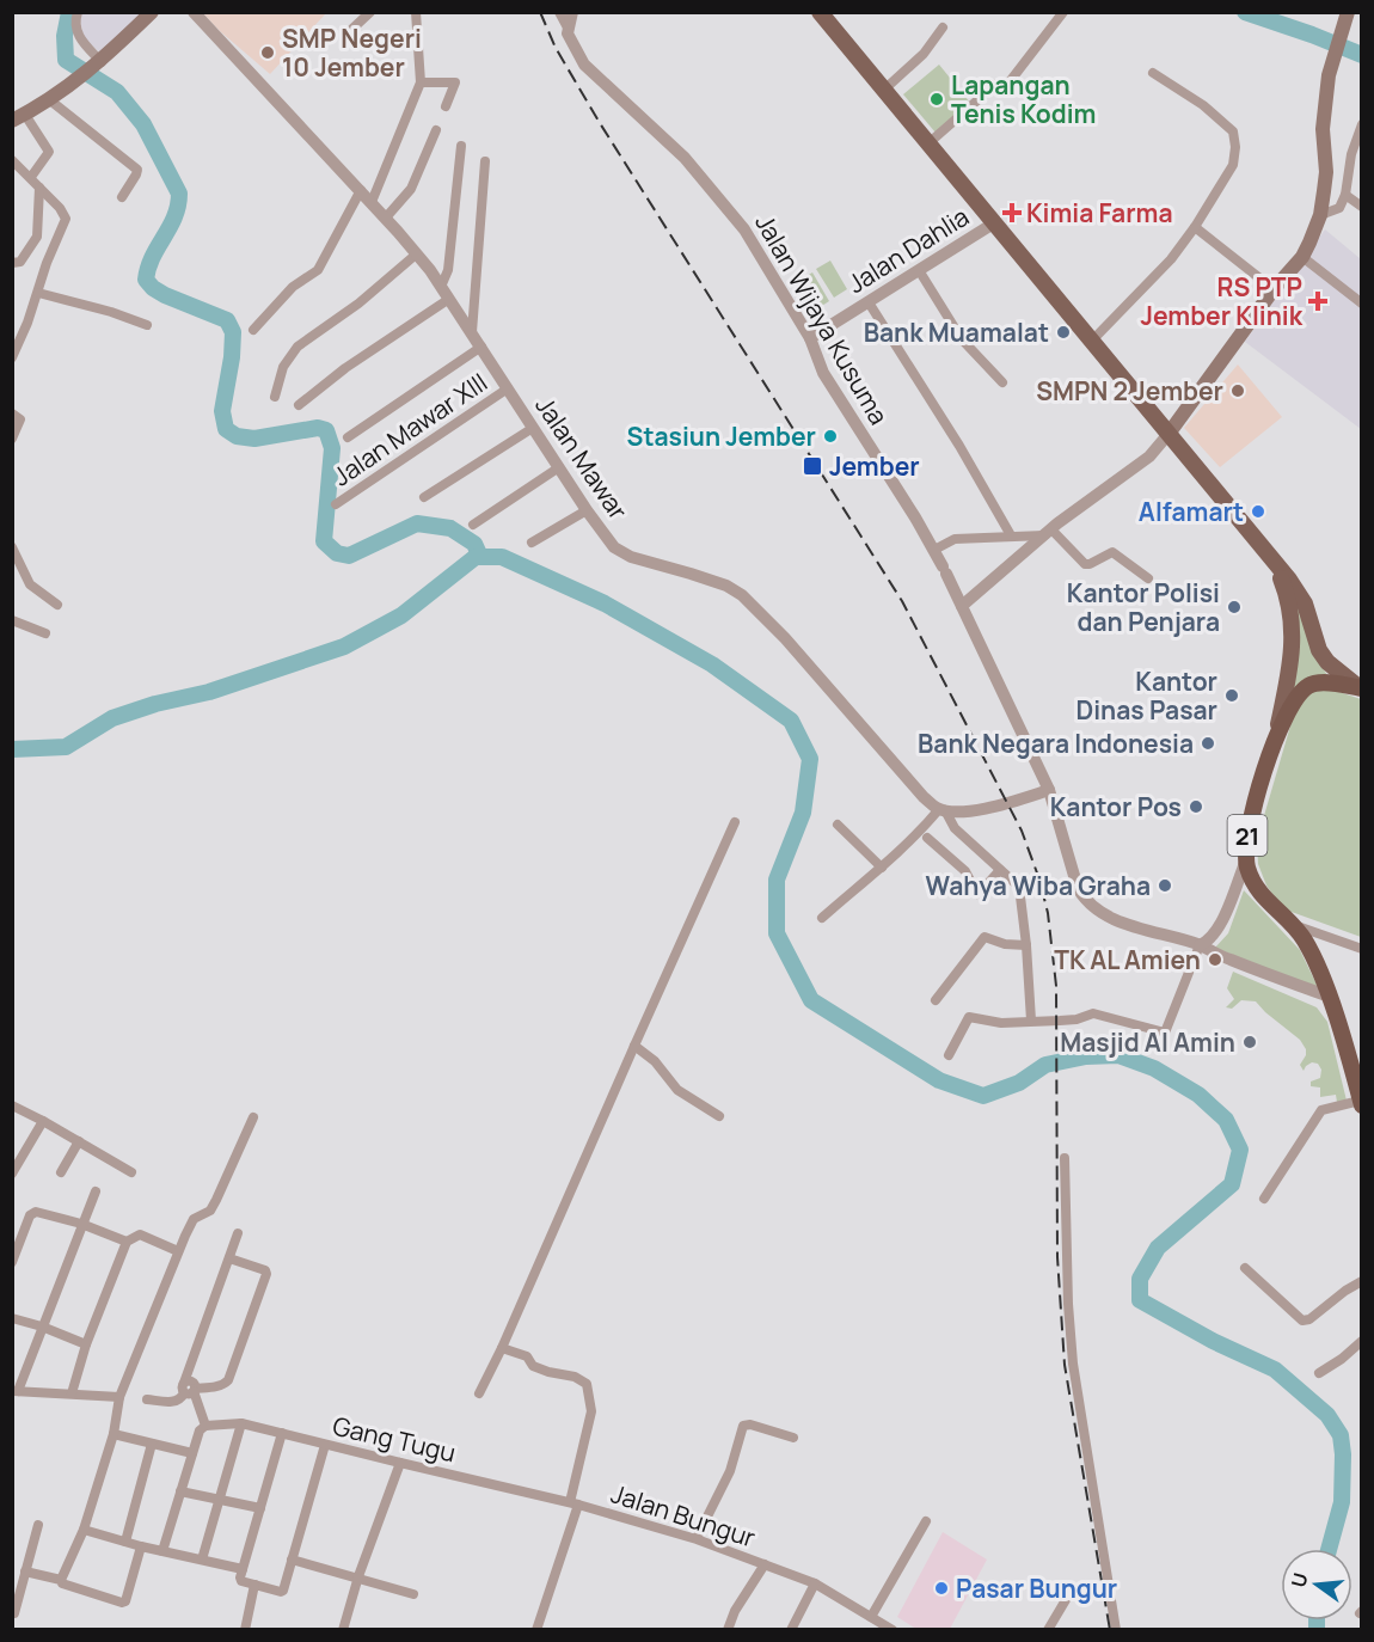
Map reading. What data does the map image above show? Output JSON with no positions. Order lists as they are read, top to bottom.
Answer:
{
  "streets": {
    "highway": ["21"],
    "street": [
      "Jalan Dahlia",
      "Jalan Wijaya Kusuma",
      "Jalan Mawar XIII",
      "Jalan Mawar",
      "Gang Tugu",
      "Jalan Bungur"
    ]
  },
  "crossings": [
    ["Jalan Dahlia", "Jalan Wijaya Kusuma"],
    ["Jalan Wijaya Kusuma", "21"],
    ["Jalan Mawar XIII", "Jalan Mawar"],
    ["Gang Tugu", "Jalan Bungur"]
  ],
  "places": {
    "other": [
      "SMP Negeri 10 Jember",
      "Lapangan Tenis Kodim",
      "Bank Muamalat",
      "SMPN 2 Jember",
      "Stasiun Jember",
      "Alfamart",
      "Kantor Polisi dan Penjara",
      "Kantor Dinas Pasar",
      "Bank Negara Indonesia",
      "Kantor Pos",
      "Wahya Wiba Graha",
      "TK AL Amien",
      "Masjid Al Amin",
      "Pasar Bungur"
    ],
    "health": ["Kimia Farma", "RS PTP Jember Klinik"],
    "transit": ["Jember"]
  },
  "north": "left"
}
